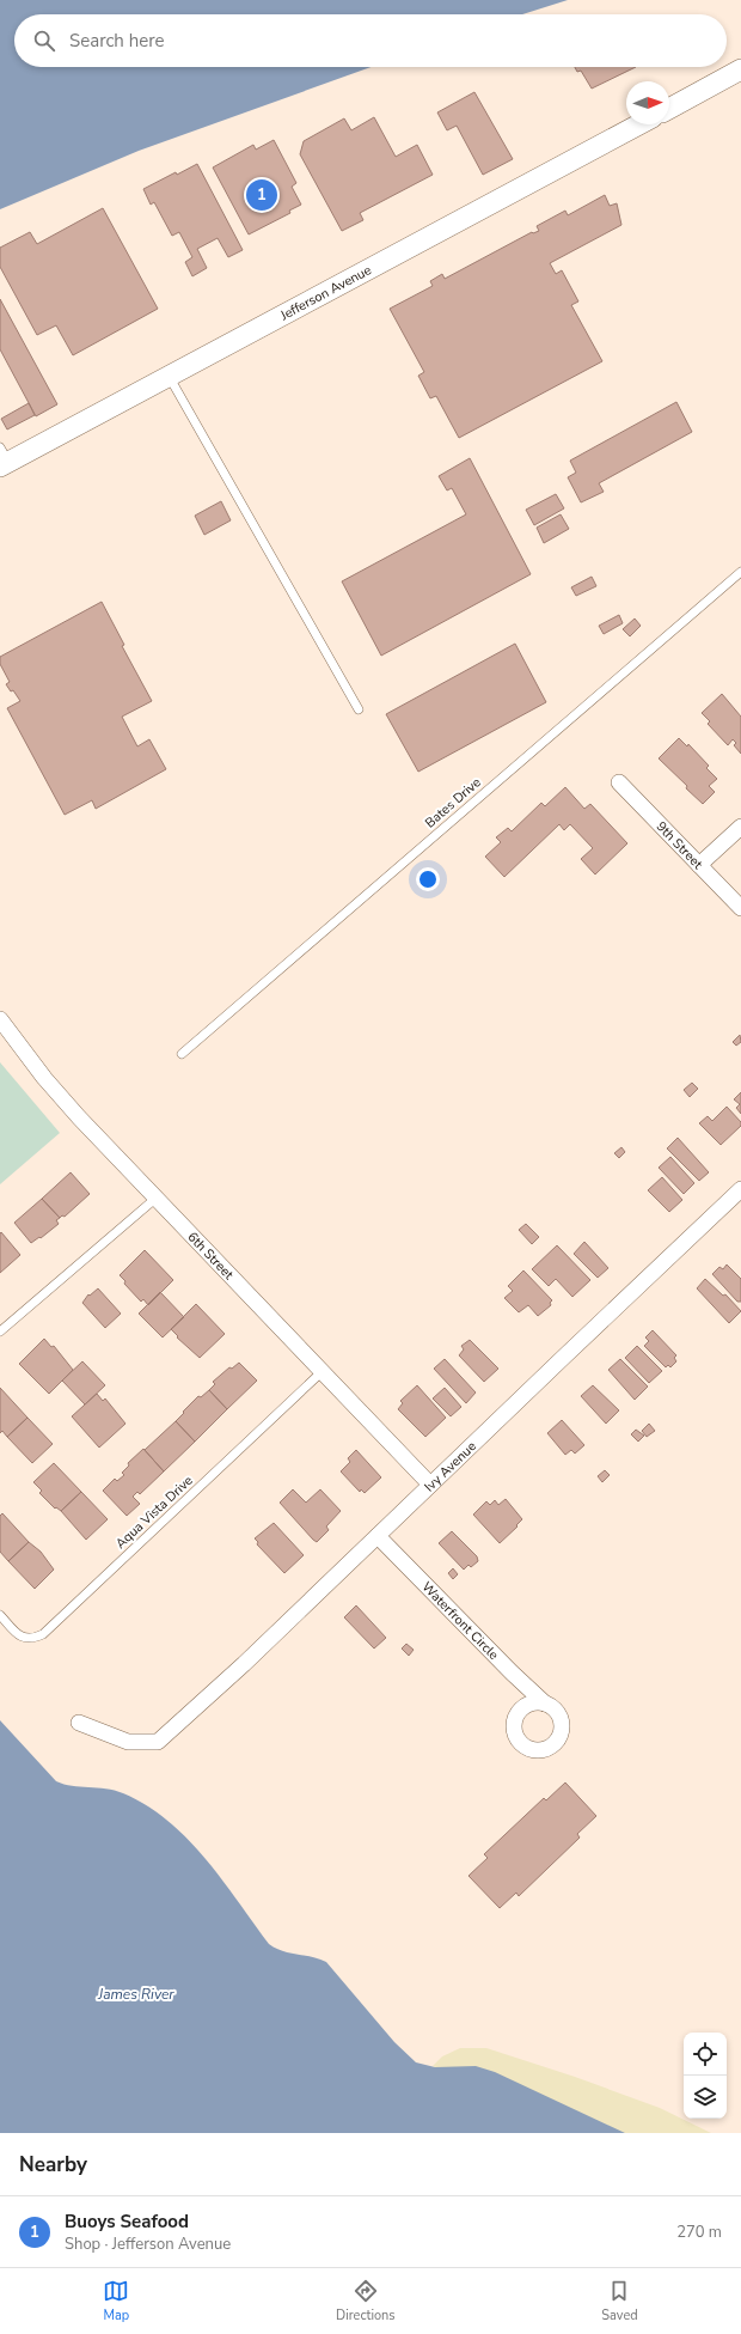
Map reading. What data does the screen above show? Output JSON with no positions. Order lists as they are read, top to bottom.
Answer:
{
  "streets": {
    "street": [
      "Jefferson Avenue",
      "9th Street",
      "6th Street",
      "Ivy Avenue",
      "Waterfront Circle"
    ],
    "lane": ["Bates Drive", "Aqua Vista Drive"]
  },
  "crossings": [
    ["6th Street", "Ivy Avenue"],
    ["6th Street", "Aqua Vista Drive"],
    ["Ivy Avenue", "Waterfront Circle"]
  ],
  "water": ["James River"],
  "north": "right",
  "page": {
    "search": "Search here",
    "pins": "1",
    "heading": "Nearby",
    "list": [
      {
        "mark": "1",
        "name": "Buoys Seafood",
        "note": "Shop · Jefferson Avenue",
        "value": "270 m"
      }
    ],
    "nav": ["Map", "Directions", "Saved"]
  }
}
